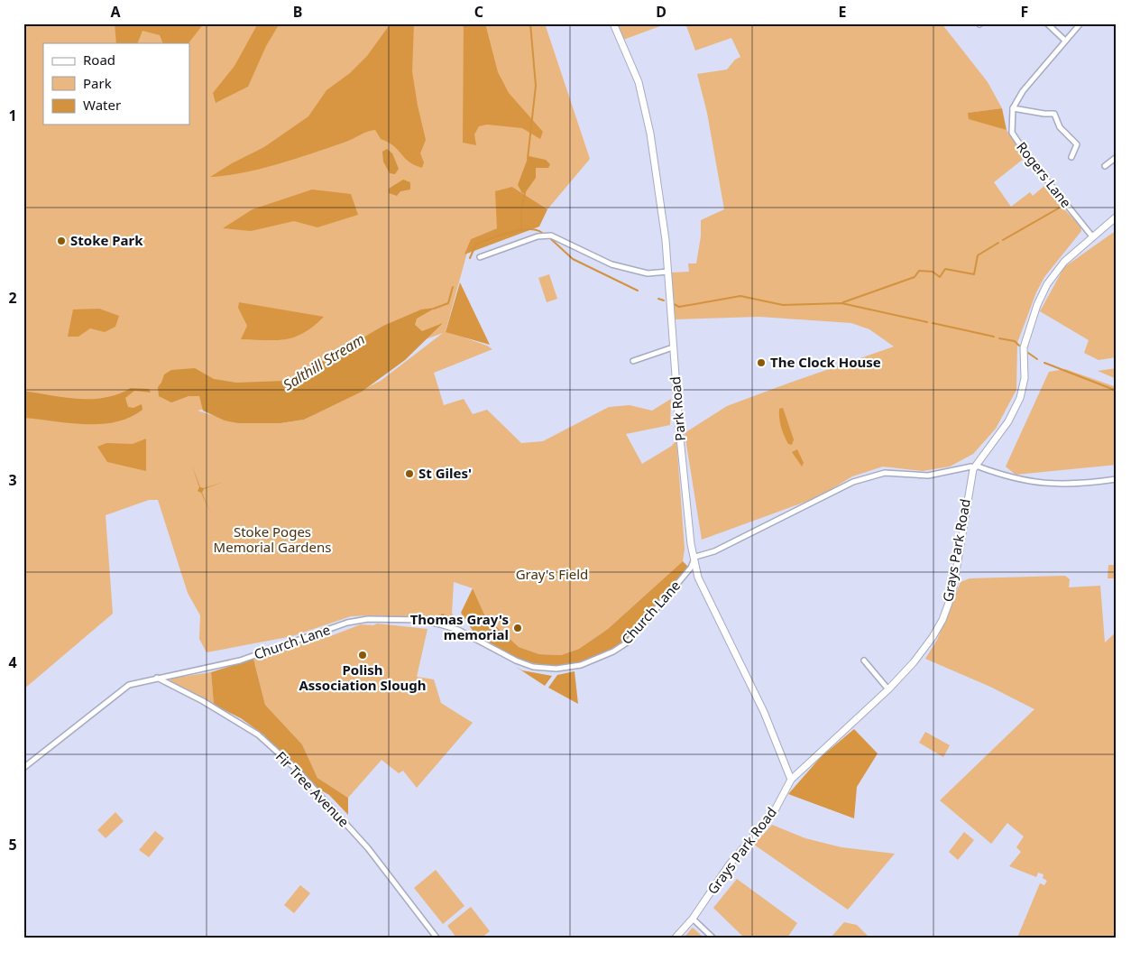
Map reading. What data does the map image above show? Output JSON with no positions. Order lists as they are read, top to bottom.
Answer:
{
  "streets": {
    "main road": ["Park Road", "Grays Park Road"],
    "street": ["Rogers Lane", "Church Lane", "Fir Tree Avenue"]
  },
  "crossings": [
    ["Rogers Lane", "Grays Park Road"],
    ["Park Road", "Grays Park Road"],
    ["Park Road", "Church Lane"],
    ["Church Lane", "Fir Tree Avenue"]
  ],
  "water": ["Salthill Stream"],
  "parks": ["Stoke Poges Memorial Gardens", "Gray's Field"],
  "places": [
    "Stoke Park",
    "The Clock House",
    "St Giles'",
    "Thomas Gray's memorial",
    "Polish Association Slough"
  ],
  "legend": ["Road", "Park", "Water"],
  "grid": {
    "columns": [
      "A",
      "B",
      "C",
      "D",
      "E",
      "F"
    ],
    "rows": [
      "1",
      "2",
      "3",
      "4",
      "5"
    ]
  }
}
